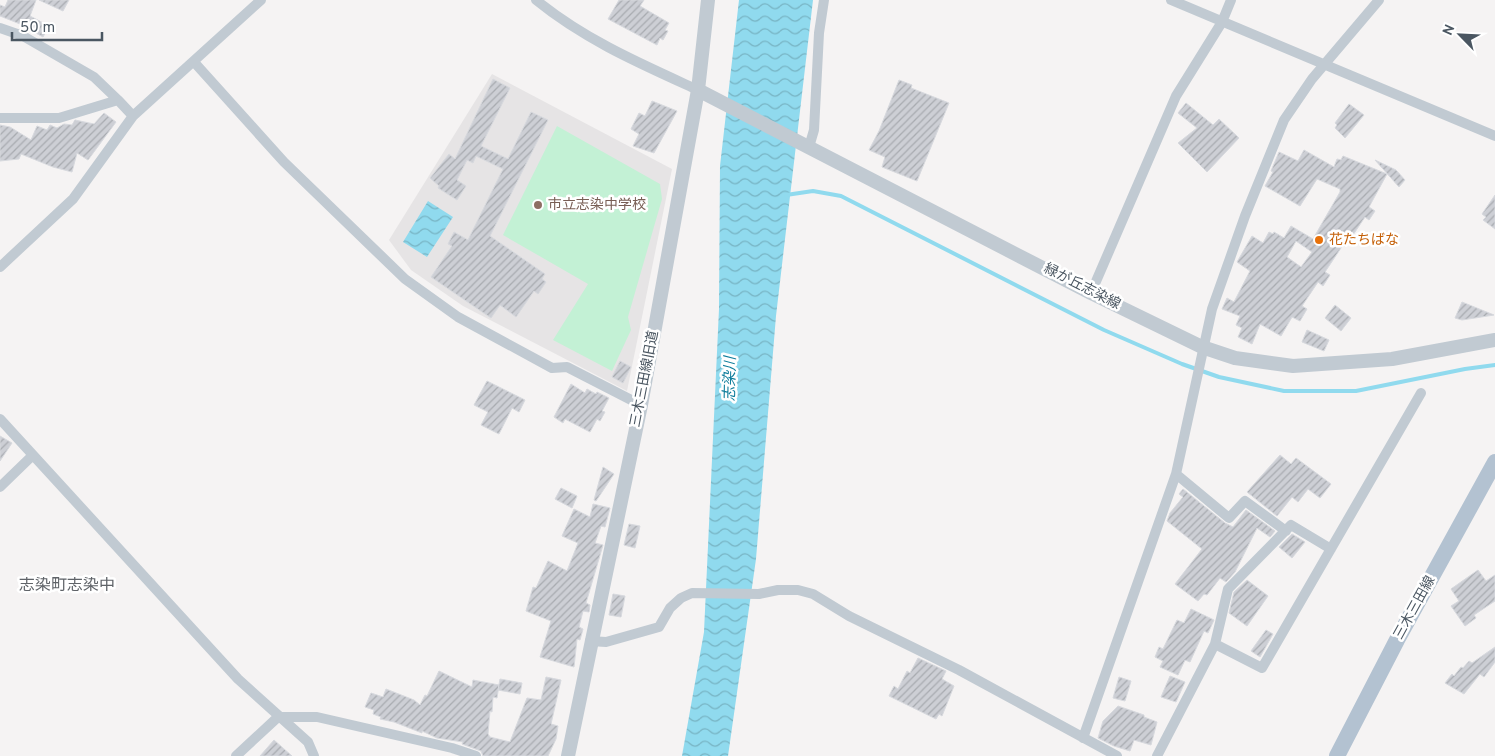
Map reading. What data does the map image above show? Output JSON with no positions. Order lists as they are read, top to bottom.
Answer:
{
  "streets": {
    "main road": ["三木三田線"],
    "street": ["緑が丘志染線", "三木三田線旧道"]
  },
  "crossings": [
    ["緑が丘志染線", "三木三田線旧道"]
  ],
  "districts": ["志染町志染中"],
  "water": ["志染川"],
  "places": ["市立志染中学校", "花たちばな"],
  "scale_bar": "50 m",
  "north": "top left"
}
